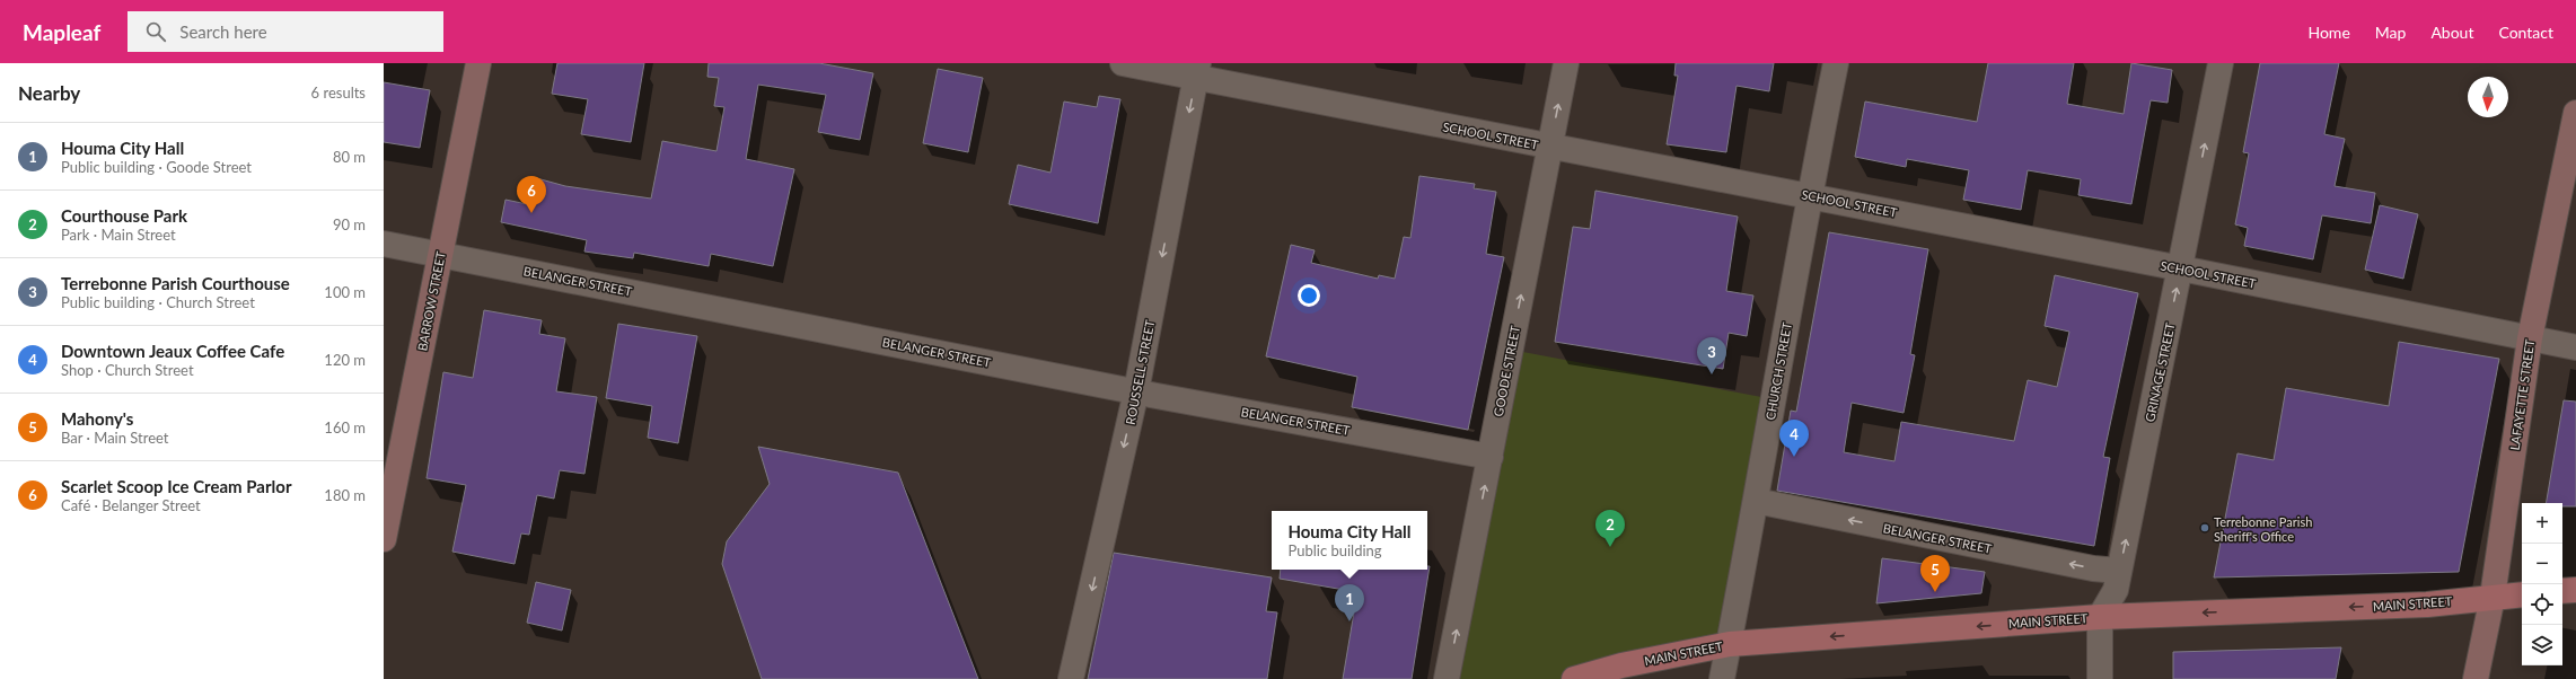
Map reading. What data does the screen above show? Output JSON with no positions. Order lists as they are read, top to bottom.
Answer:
{
  "streets": {
    "main road": ["MAIN STREET"],
    "street": [
      "SCHOOL STREET",
      "BELANGER STREET",
      "BARROW STREET",
      "GOODE STREET",
      "CHURCH STREET",
      "ROUSSELL STREET",
      "GRINAGE STREET",
      "LAFAYETTE STREET"
    ]
  },
  "crossings": [
    ["SCHOOL STREET", "GOODE STREET"],
    ["SCHOOL STREET", "CHURCH STREET"],
    ["SCHOOL STREET", "ROUSSELL STREET"],
    ["SCHOOL STREET", "GRINAGE STREET"],
    ["SCHOOL STREET", "LAFAYETTE STREET"],
    ["BELANGER STREET", "BARROW STREET"],
    ["BELANGER STREET", "GOODE STREET"],
    ["BELANGER STREET", "CHURCH STREET"],
    ["BELANGER STREET", "ROUSSELL STREET"],
    ["BELANGER STREET", "GRINAGE STREET"],
    ["CHURCH STREET", "MAIN STREET"],
    ["GRINAGE STREET", "MAIN STREET"],
    ["LAFAYETTE STREET", "MAIN STREET"]
  ],
  "one_way": [
    "GOODE STREET",
    "ROUSSELL STREET",
    "GRINAGE STREET",
    "MAIN STREET"
  ],
  "places": ["Terrebonne Parish Sheriff's Office"],
  "north": "bottom",
  "page": {
    "header": "Mapleaf",
    "search": "Search here",
    "nav": [
      "Home",
      "Map",
      "About",
      "Contact"
    ],
    "heading": ["Nearby", "6 results"],
    "list": [
      {
        "mark": "1",
        "name": "Houma City Hall",
        "note": "Public building · Goode Street",
        "value": "80 m"
      },
      {
        "mark": "2",
        "name": "Courthouse Park",
        "note": "Park · Main Street",
        "value": "90 m"
      },
      {
        "mark": "3",
        "name": "Terrebonne Parish Courthouse",
        "note": "Public building · Church Street",
        "value": "100 m"
      },
      {
        "mark": "4",
        "name": "Downtown Jeaux Coffee Cafe",
        "note": "Shop · Church Street",
        "value": "120 m"
      },
      {
        "mark": "5",
        "name": "Mahony's",
        "note": "Bar · Main Street",
        "value": "160 m"
      },
      {
        "mark": "6",
        "name": "Scarlet Scoop Ice Cream Parlor",
        "note": "Café · Belanger Street",
        "value": "180 m"
      }
    ],
    "pins": [
      "6",
      "3",
      "4",
      "2",
      "5",
      "1"
    ],
    "map_buttons": ["+", "−"],
    "popup": ["Houma City Hall", "Public building"]
  }
}
